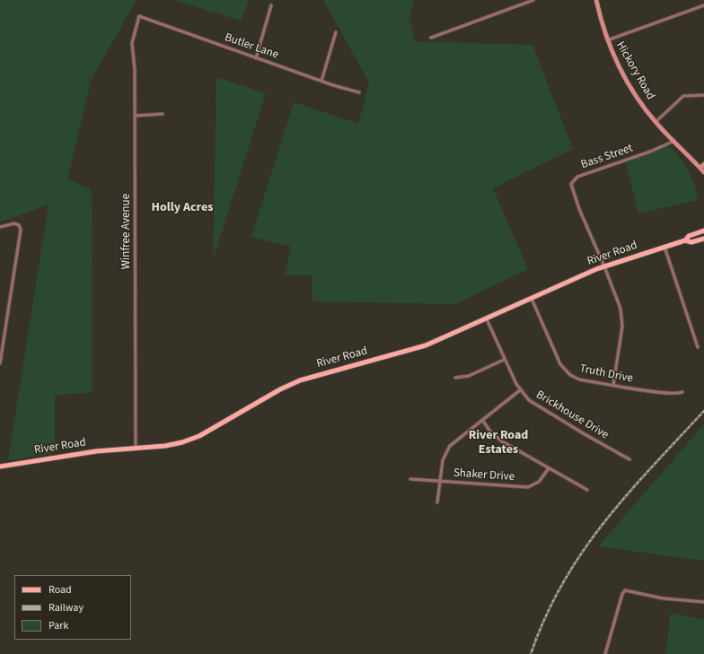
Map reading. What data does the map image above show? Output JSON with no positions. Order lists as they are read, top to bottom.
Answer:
{
  "streets": {
    "main road": ["Hickory Road", "River Road"],
    "street": [
      "Butler Lane",
      "Bass Street",
      "Winfree Avenue",
      "Truth Drive",
      "Brickhouse Drive",
      "Shaker Drive"
    ]
  },
  "crossings": [
    ["Butler Lane", "Winfree Avenue"],
    ["Hickory Road", "Bass Street"],
    ["Bass Street", "River Road"],
    ["Winfree Avenue", "River Road"],
    ["River Road", "Truth Drive"],
    ["River Road", "Brickhouse Drive"]
  ],
  "districts": ["Holly Acres", "River Road Estates"],
  "legend": ["Road", "Railway", "Park"]
}
